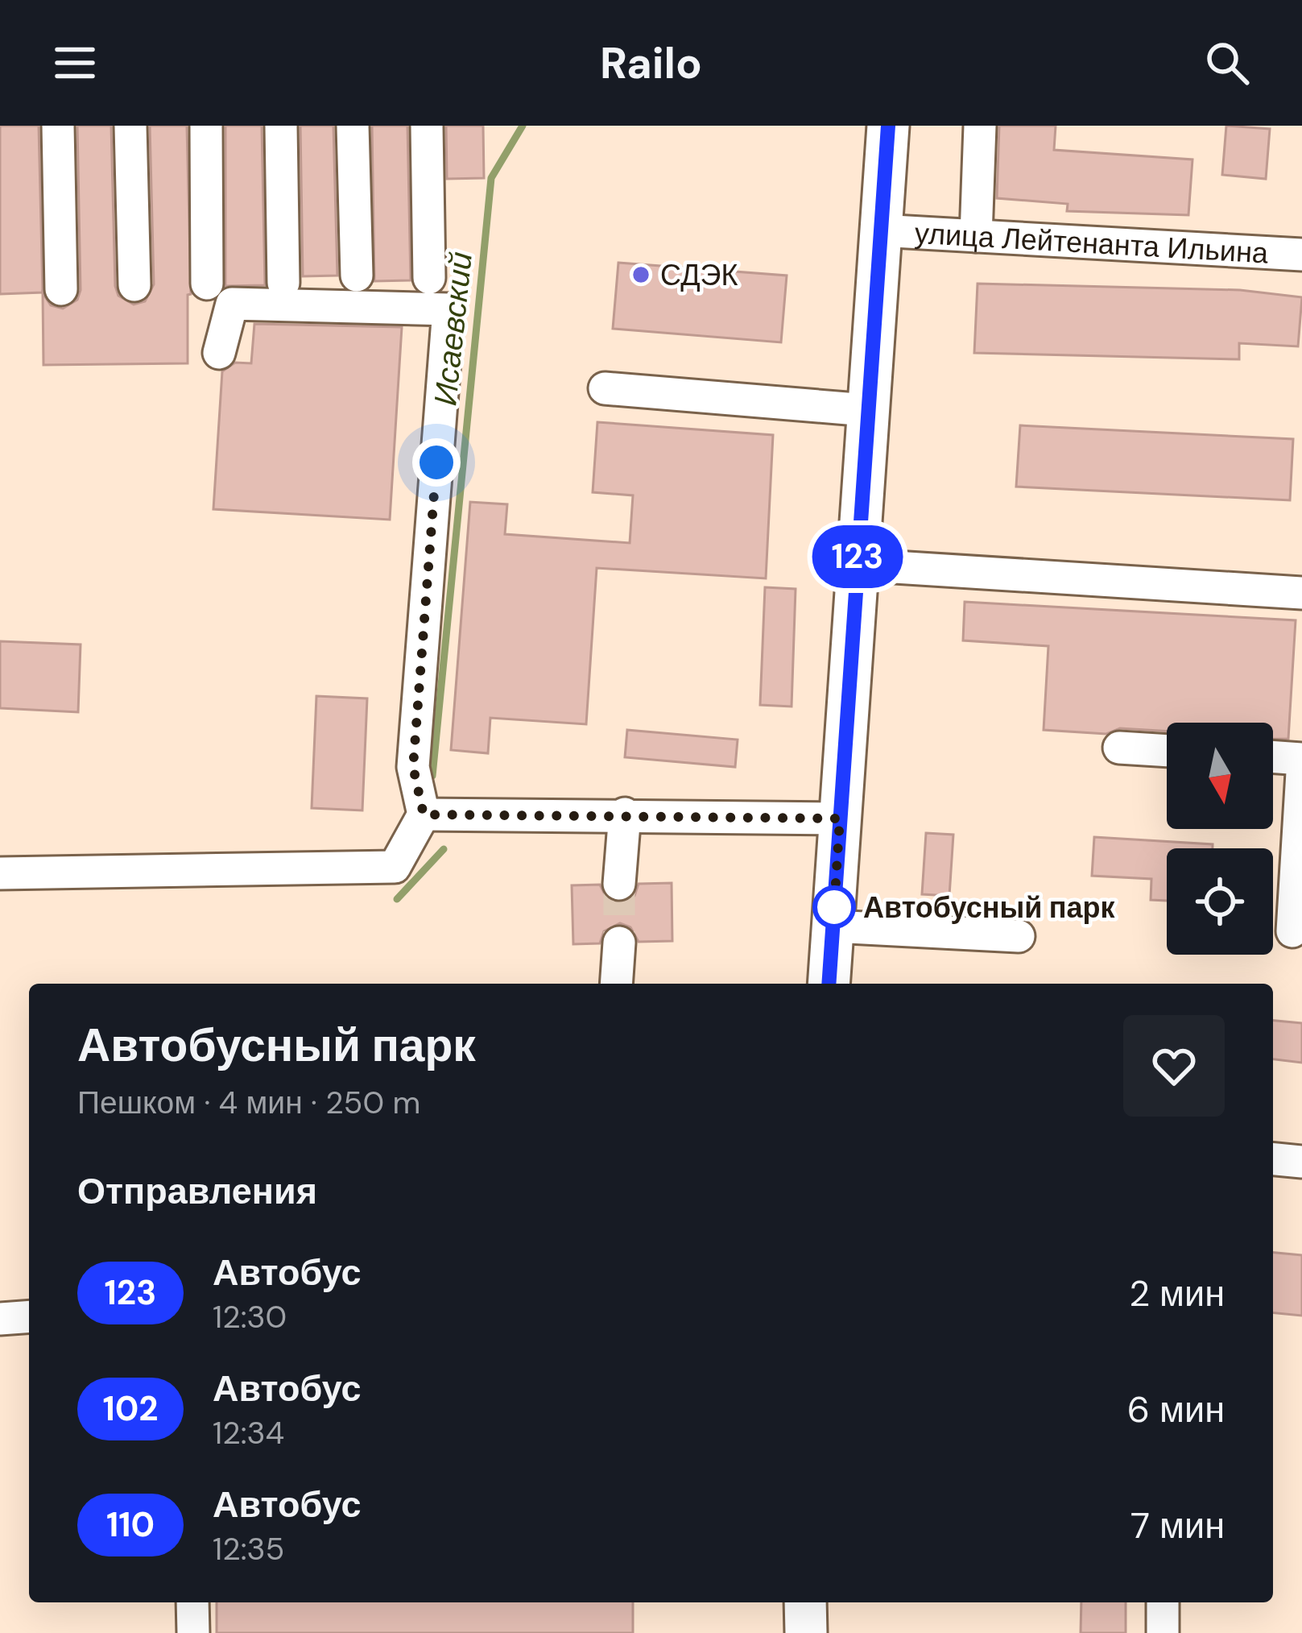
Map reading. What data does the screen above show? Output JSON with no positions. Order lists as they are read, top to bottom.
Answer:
{
  "streets": {
    "street": ["улица Лейтенанта Ильина"]
  },
  "water": ["Исаевский"],
  "places": ["СДЭК", "Автобусный парк"],
  "lines": ["bus line 123"],
  "north": "bottom",
  "page": {
    "header": "Railo",
    "on_map": "123",
    "heading": [
      ["Автобусный парк", "Пешком · 4 мин · 250 m"],
      "Отправления"
    ],
    "list": [
      {
        "mark": "123",
        "name": "Автобус",
        "note": "12:30",
        "value": "2 мин"
      },
      {
        "mark": "102",
        "name": "Автобус",
        "note": "12:34",
        "value": "6 мин"
      },
      {
        "mark": "110",
        "name": "Автобус",
        "note": "12:35",
        "value": "7 мин"
      }
    ]
  }
}
